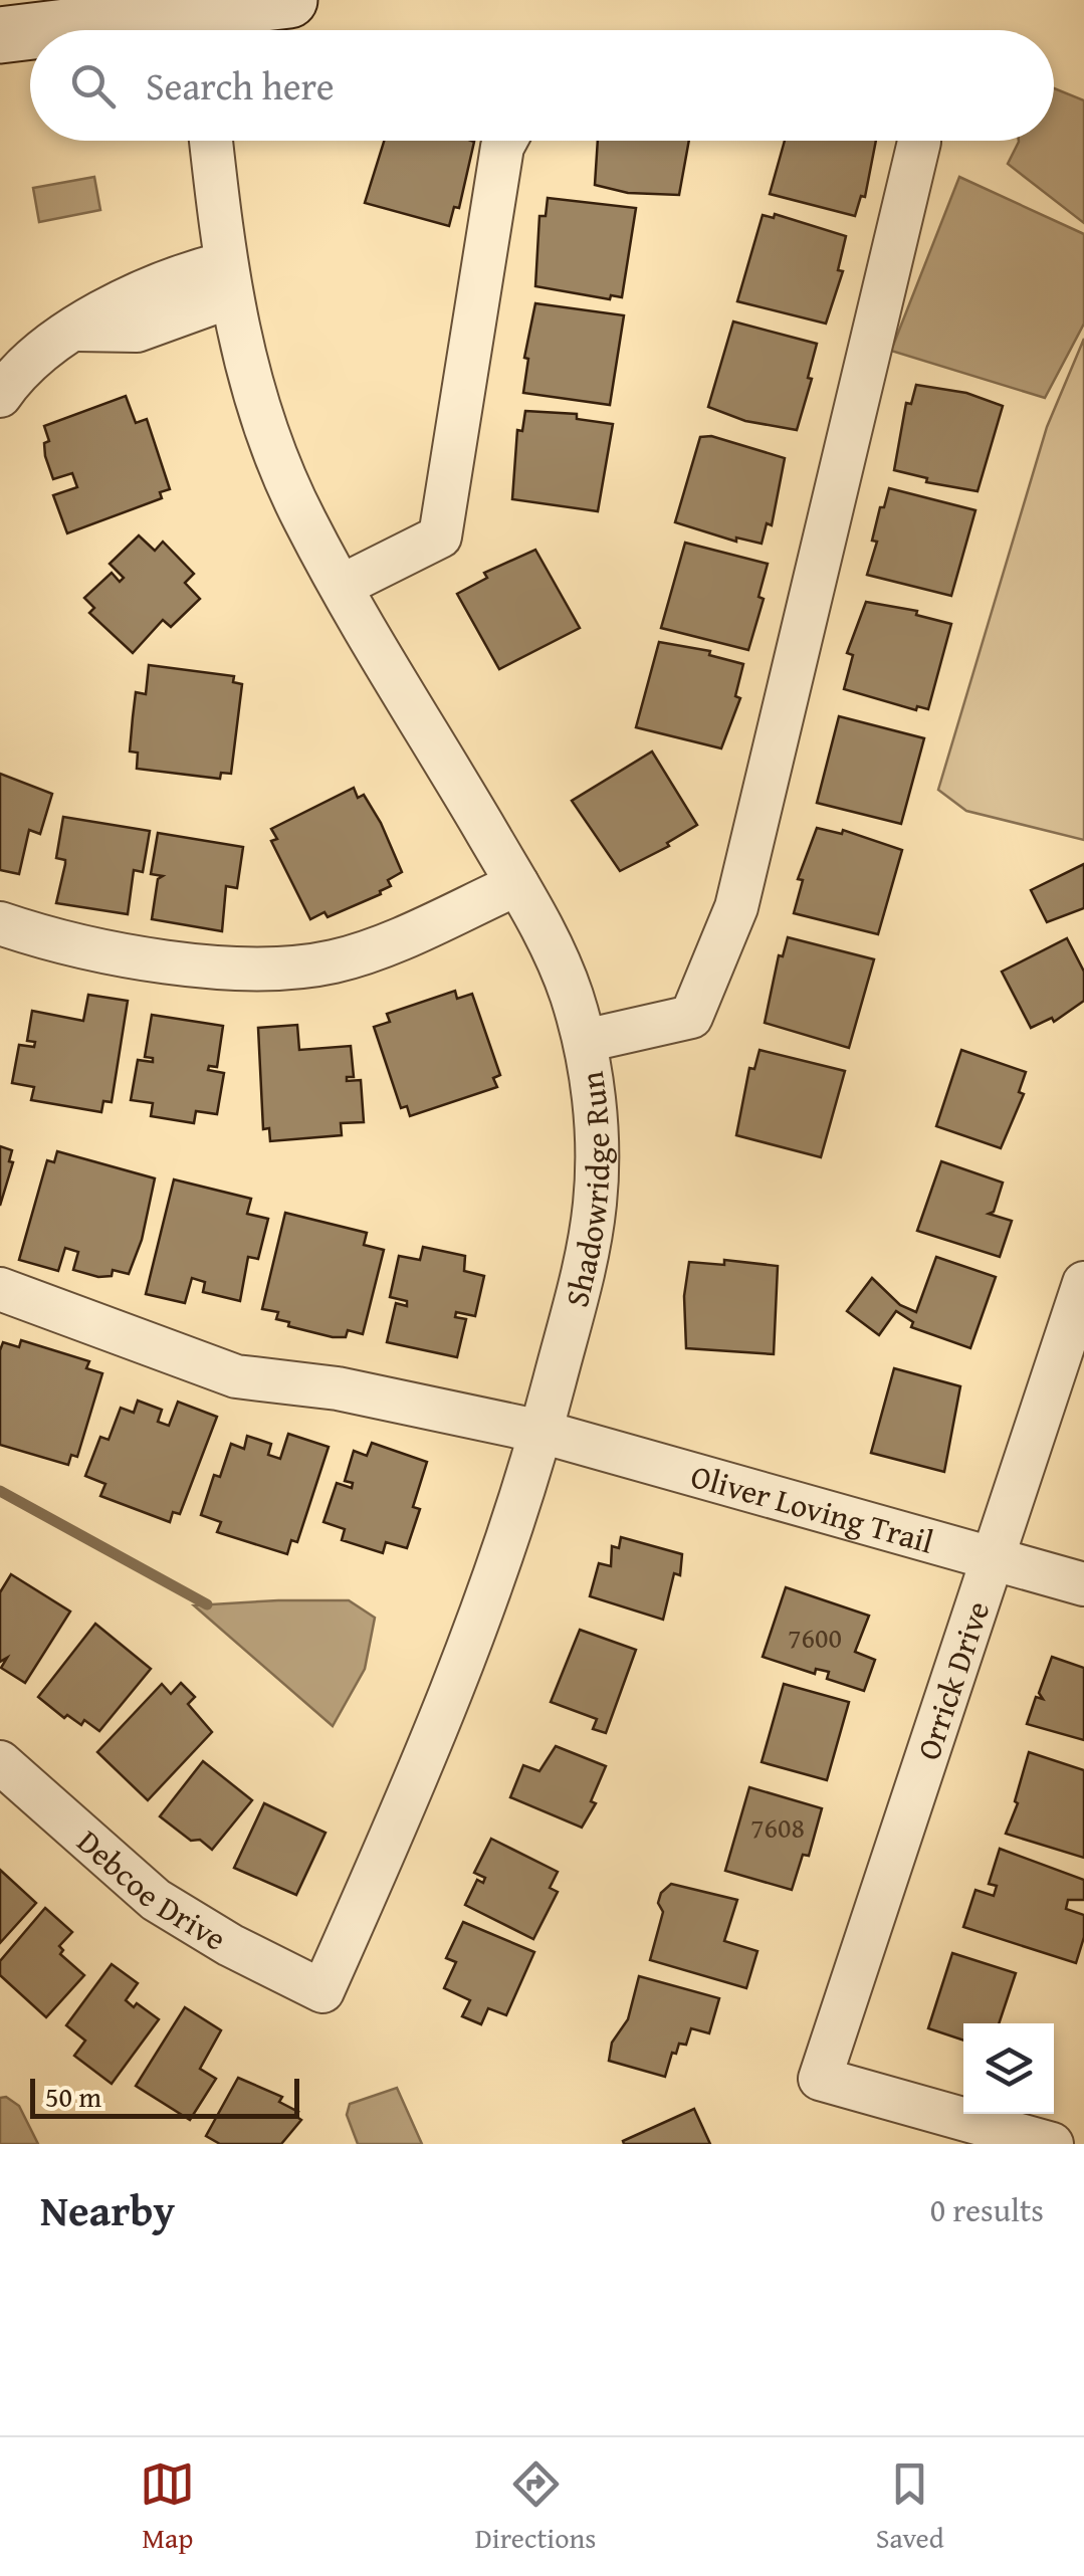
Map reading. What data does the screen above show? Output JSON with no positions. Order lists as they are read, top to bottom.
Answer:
{
  "streets": {
    "street": [
      "Shadowridge Run",
      "Oliver Loving Trail",
      "Orrick Drive",
      "Debcoe Drive"
    ]
  },
  "crossings": [
    ["Shadowridge Run", "Oliver Loving Trail"],
    ["Shadowridge Run", "Debcoe Drive"],
    ["Oliver Loving Trail", "Orrick Drive"]
  ],
  "house_numbers": ["7600", "7608"],
  "scale_bar": "50 m",
  "page": {
    "search": "Search here",
    "scale": "50 m",
    "heading": ["Nearby", "0 results"],
    "nav": ["Map", "Directions", "Saved"]
  }
}
